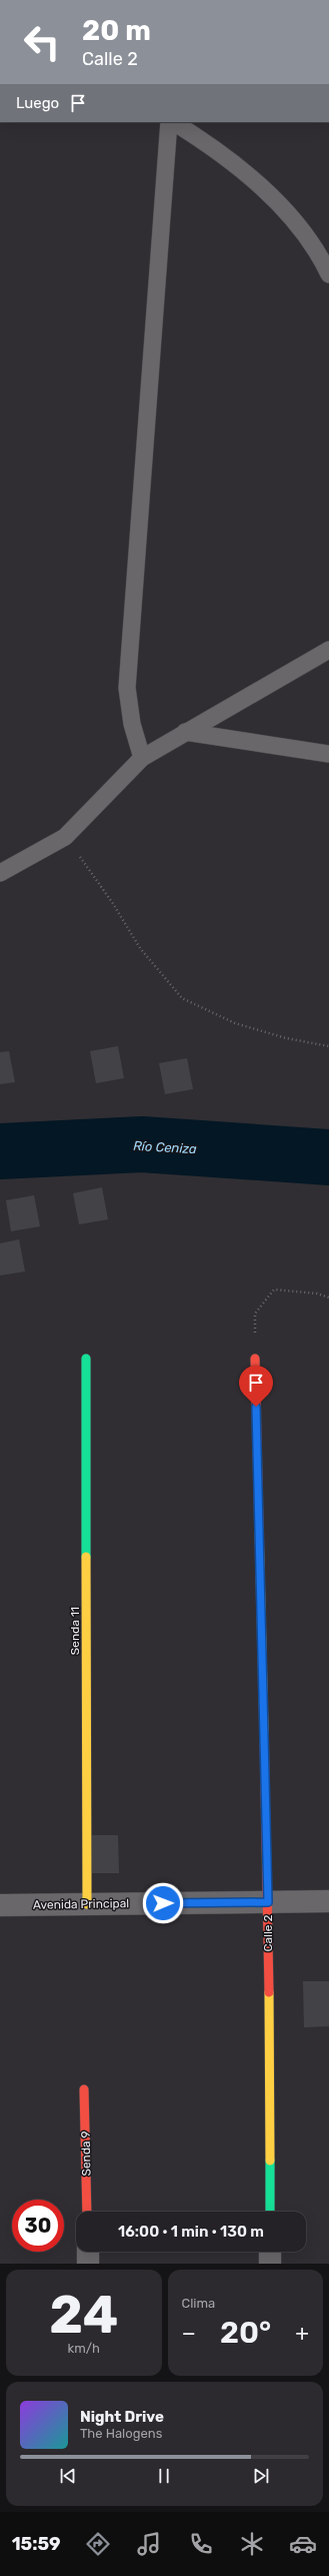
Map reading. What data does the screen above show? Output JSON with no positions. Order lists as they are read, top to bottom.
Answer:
{
  "streets": {
    "street": [
      "Senda 11",
      "Avenida Principal",
      "Calle 2",
      "Senda 9"
    ]
  },
  "crossings": [
    ["Senda 11", "Avenida Principal"],
    ["Avenida Principal", "Calle 2"]
  ],
  "water": ["Río Ceniza"],
  "page": {
    "turn": ["20 m", "Calle 2"],
    "then": "Luego",
    "limit": "30",
    "trip": "16:00 · 1 min · 130 m",
    "tile": [
      ["24", "km/h"],
      "Clima"
    ],
    "heat": ["−", "20°", "+"],
    "song": ["Night Drive", "The Halogens"],
    "tabs": "15:59"
  }
}
